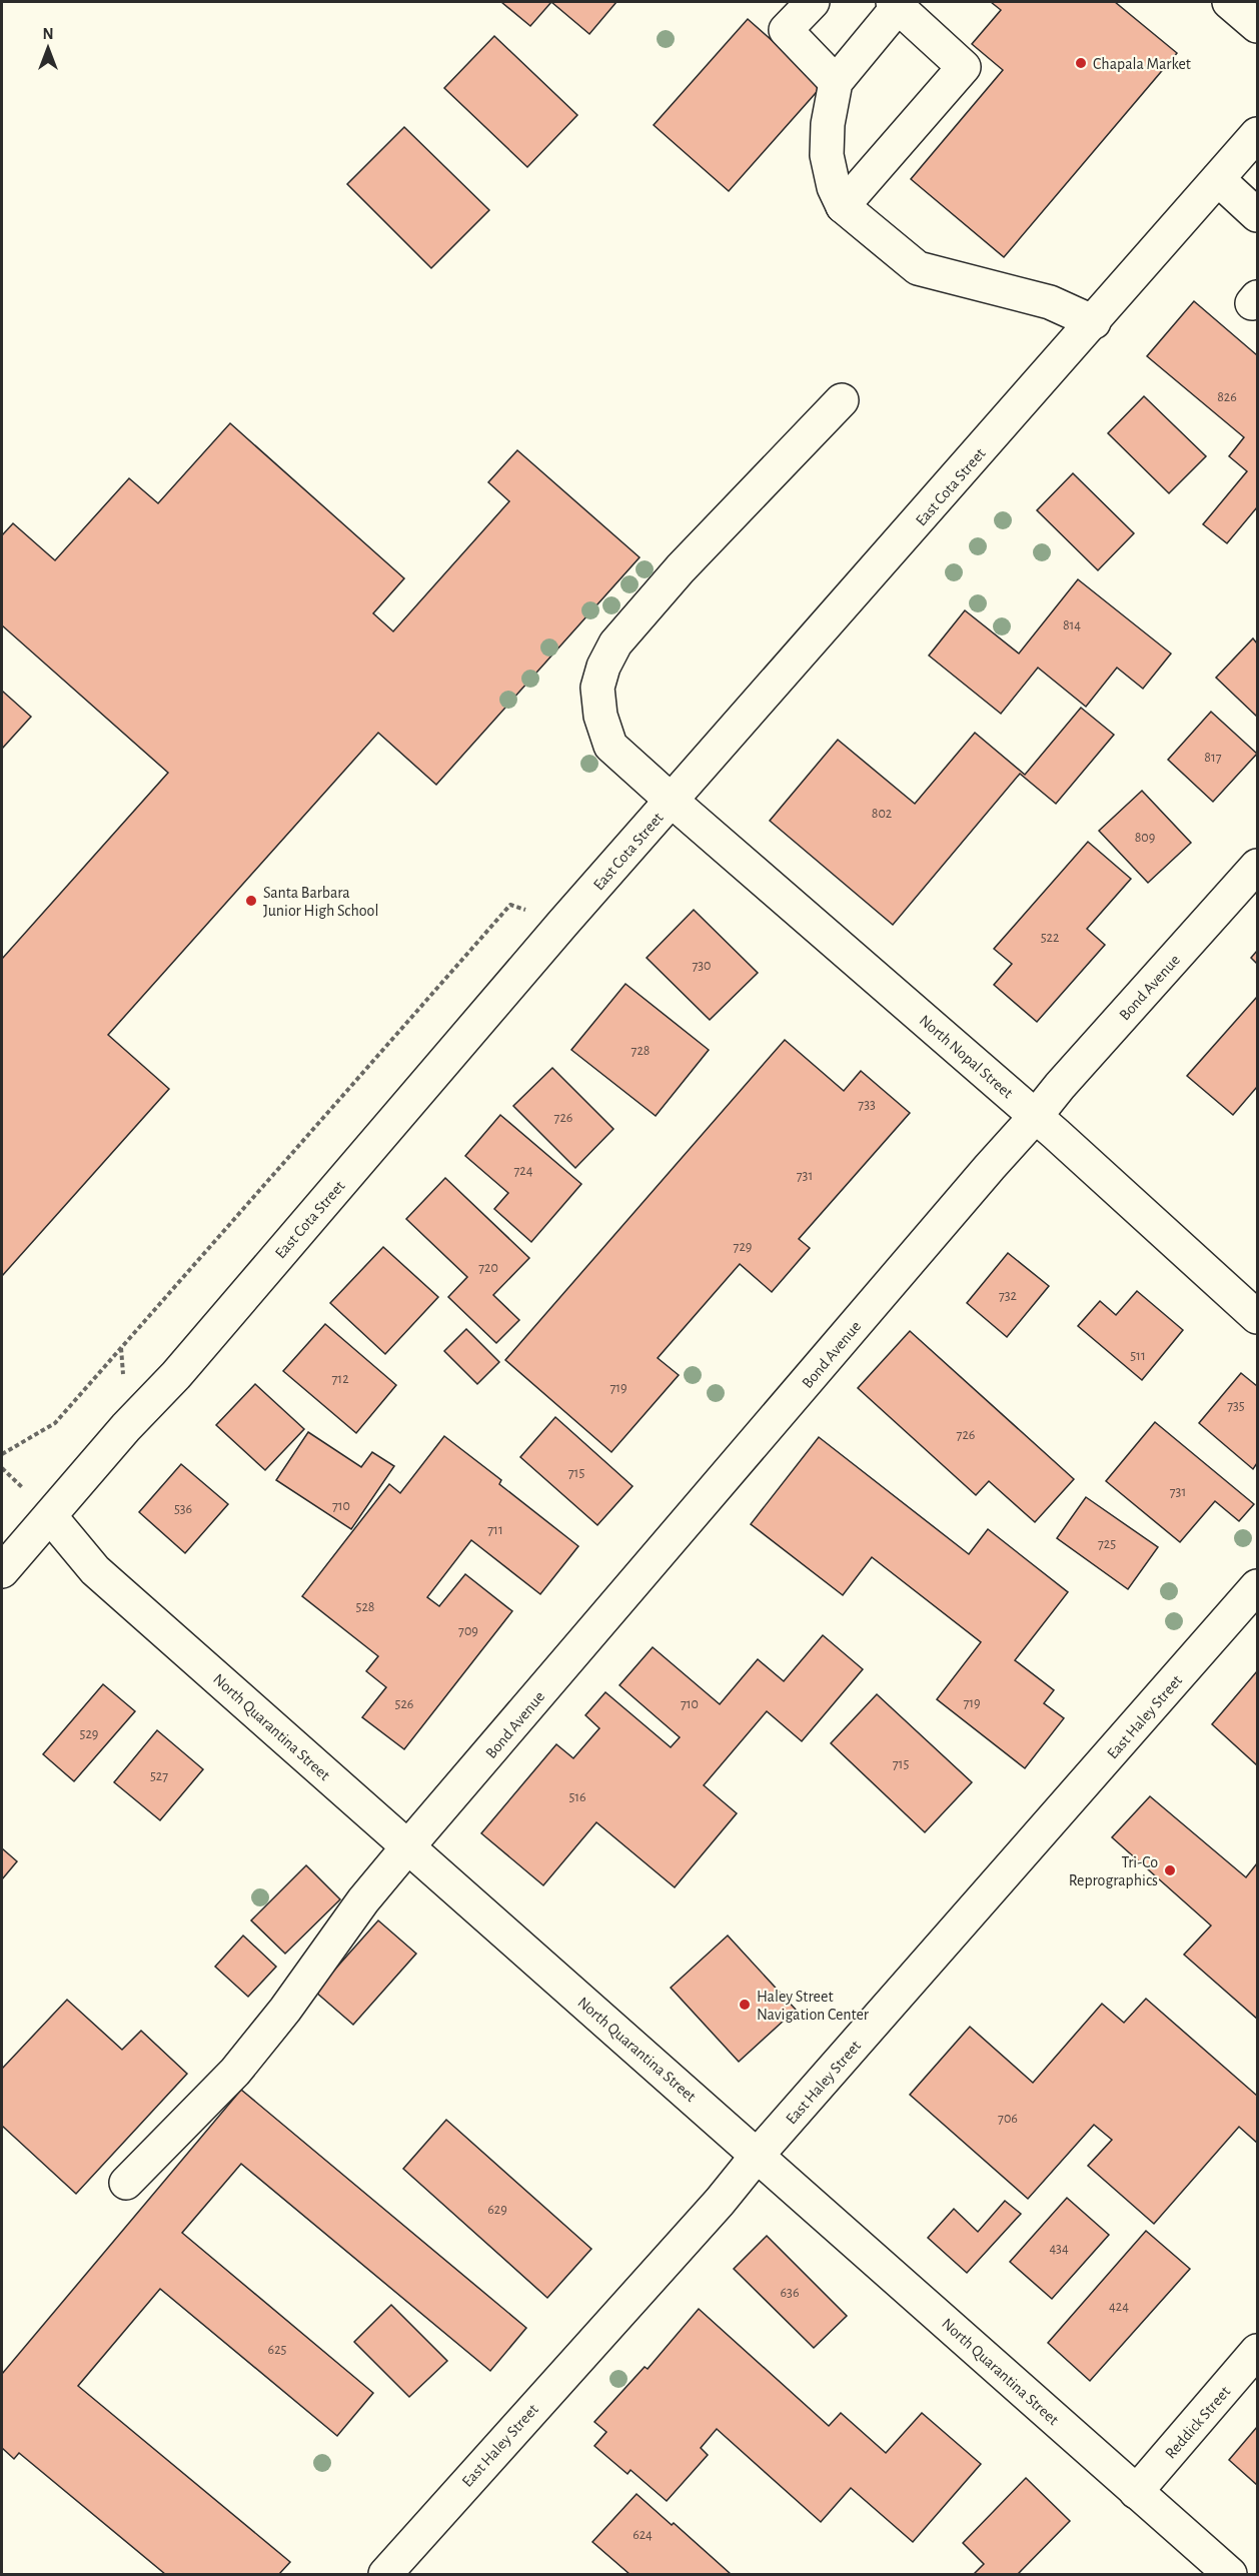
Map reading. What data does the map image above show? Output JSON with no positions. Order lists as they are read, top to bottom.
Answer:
{
  "streets": {
    "street": [
      "East Cota Street",
      "Bond Avenue",
      "North Nopal Street",
      "East Haley Street",
      "North Quarantina Street",
      "Reddick Street"
    ]
  },
  "crossings": [
    ["East Cota Street", "North Nopal Street"],
    ["East Cota Street", "North Quarantina Street"],
    ["Bond Avenue", "North Nopal Street"],
    ["Bond Avenue", "North Quarantina Street"],
    ["East Haley Street", "North Quarantina Street"],
    ["North Quarantina Street", "Reddick Street"]
  ],
  "places": [
    "Chapala Market",
    "Santa Barbara Junior High School",
    "Tri-Co Reprographics",
    "Haley Street Navigation Center"
  ],
  "house_numbers": [
    "826",
    "814",
    "817",
    "802",
    "809",
    "522",
    "730",
    "728",
    "733",
    "726",
    "724",
    "731",
    "729",
    "720",
    "732",
    "511",
    "712",
    "719",
    "735",
    "726",
    "715",
    "731",
    "710",
    "536",
    "711",
    "725",
    "528",
    "709",
    "719",
    "526",
    "710",
    "529",
    "715",
    "527",
    "516",
    "706",
    "629",
    "434",
    "636",
    "424",
    "625",
    "624"
  ],
  "north": "top"
}
